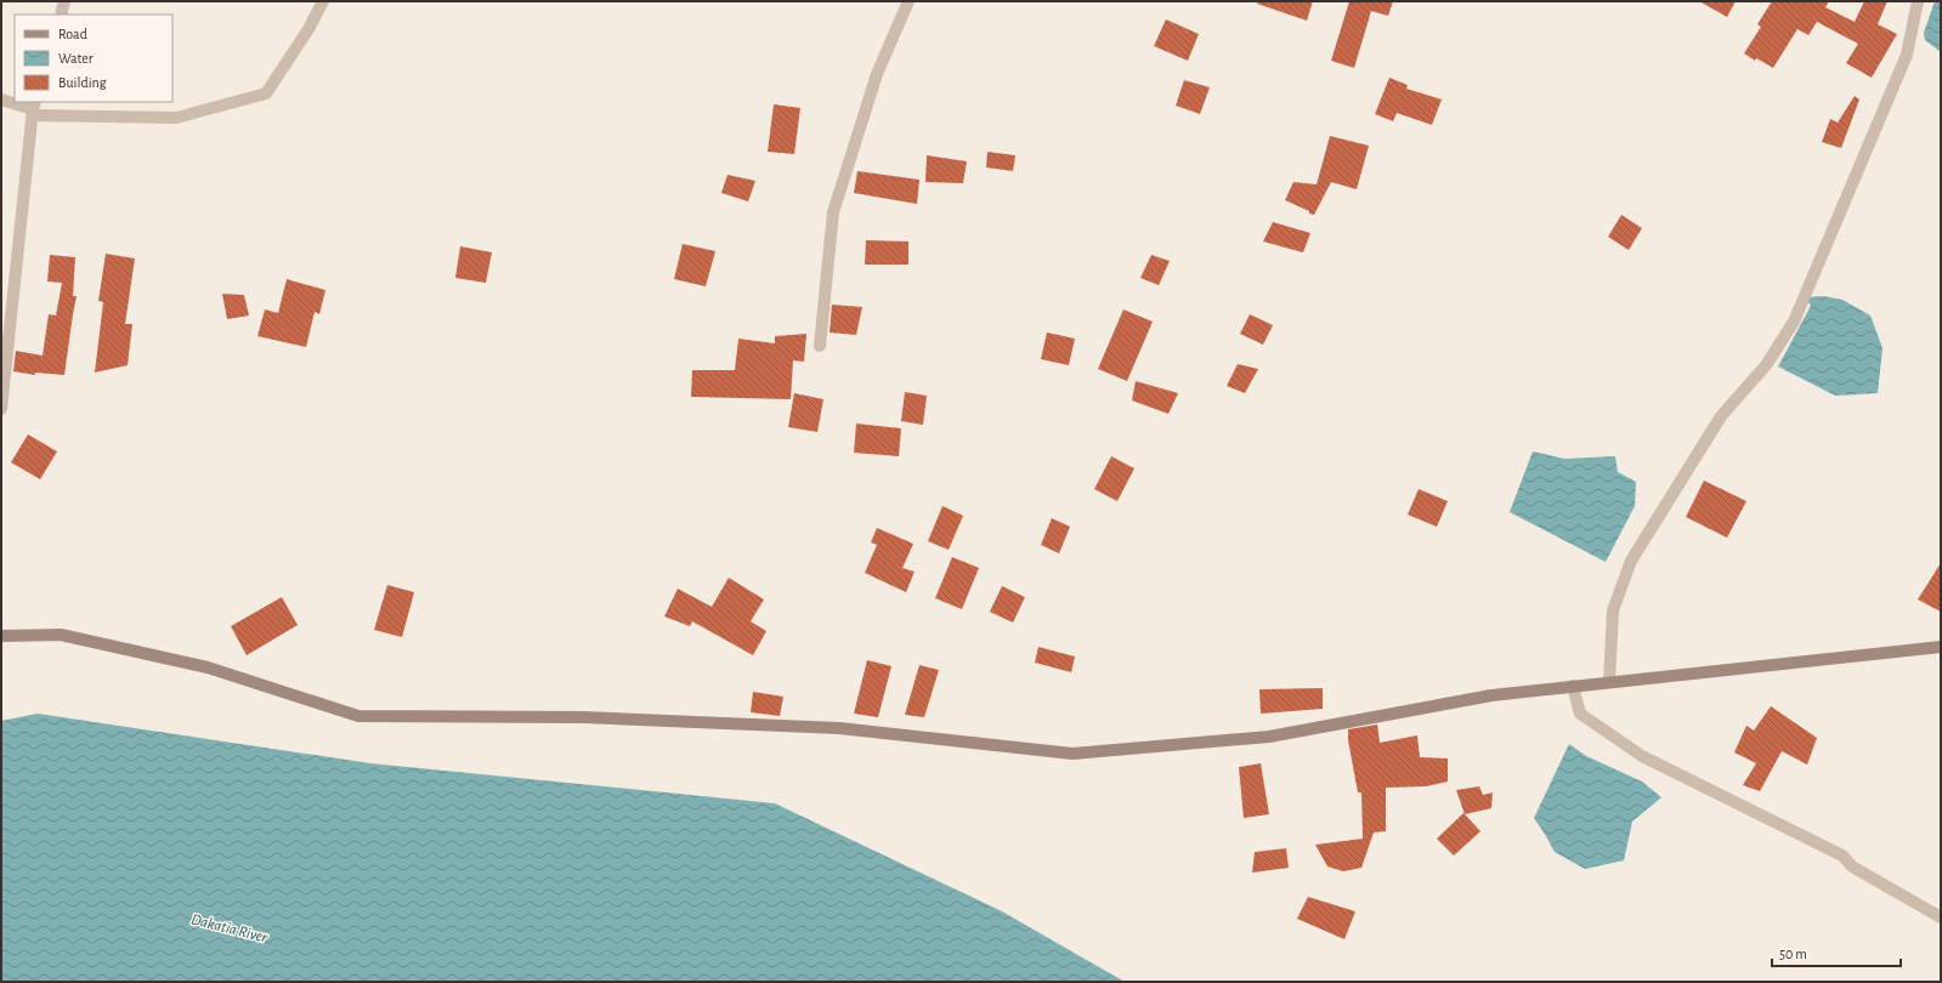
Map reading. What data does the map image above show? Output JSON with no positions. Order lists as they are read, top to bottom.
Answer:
{
  "water": ["Dakatia River"],
  "legend": ["Road", "Water", "Building"],
  "scale_bar": "50 m"
}
